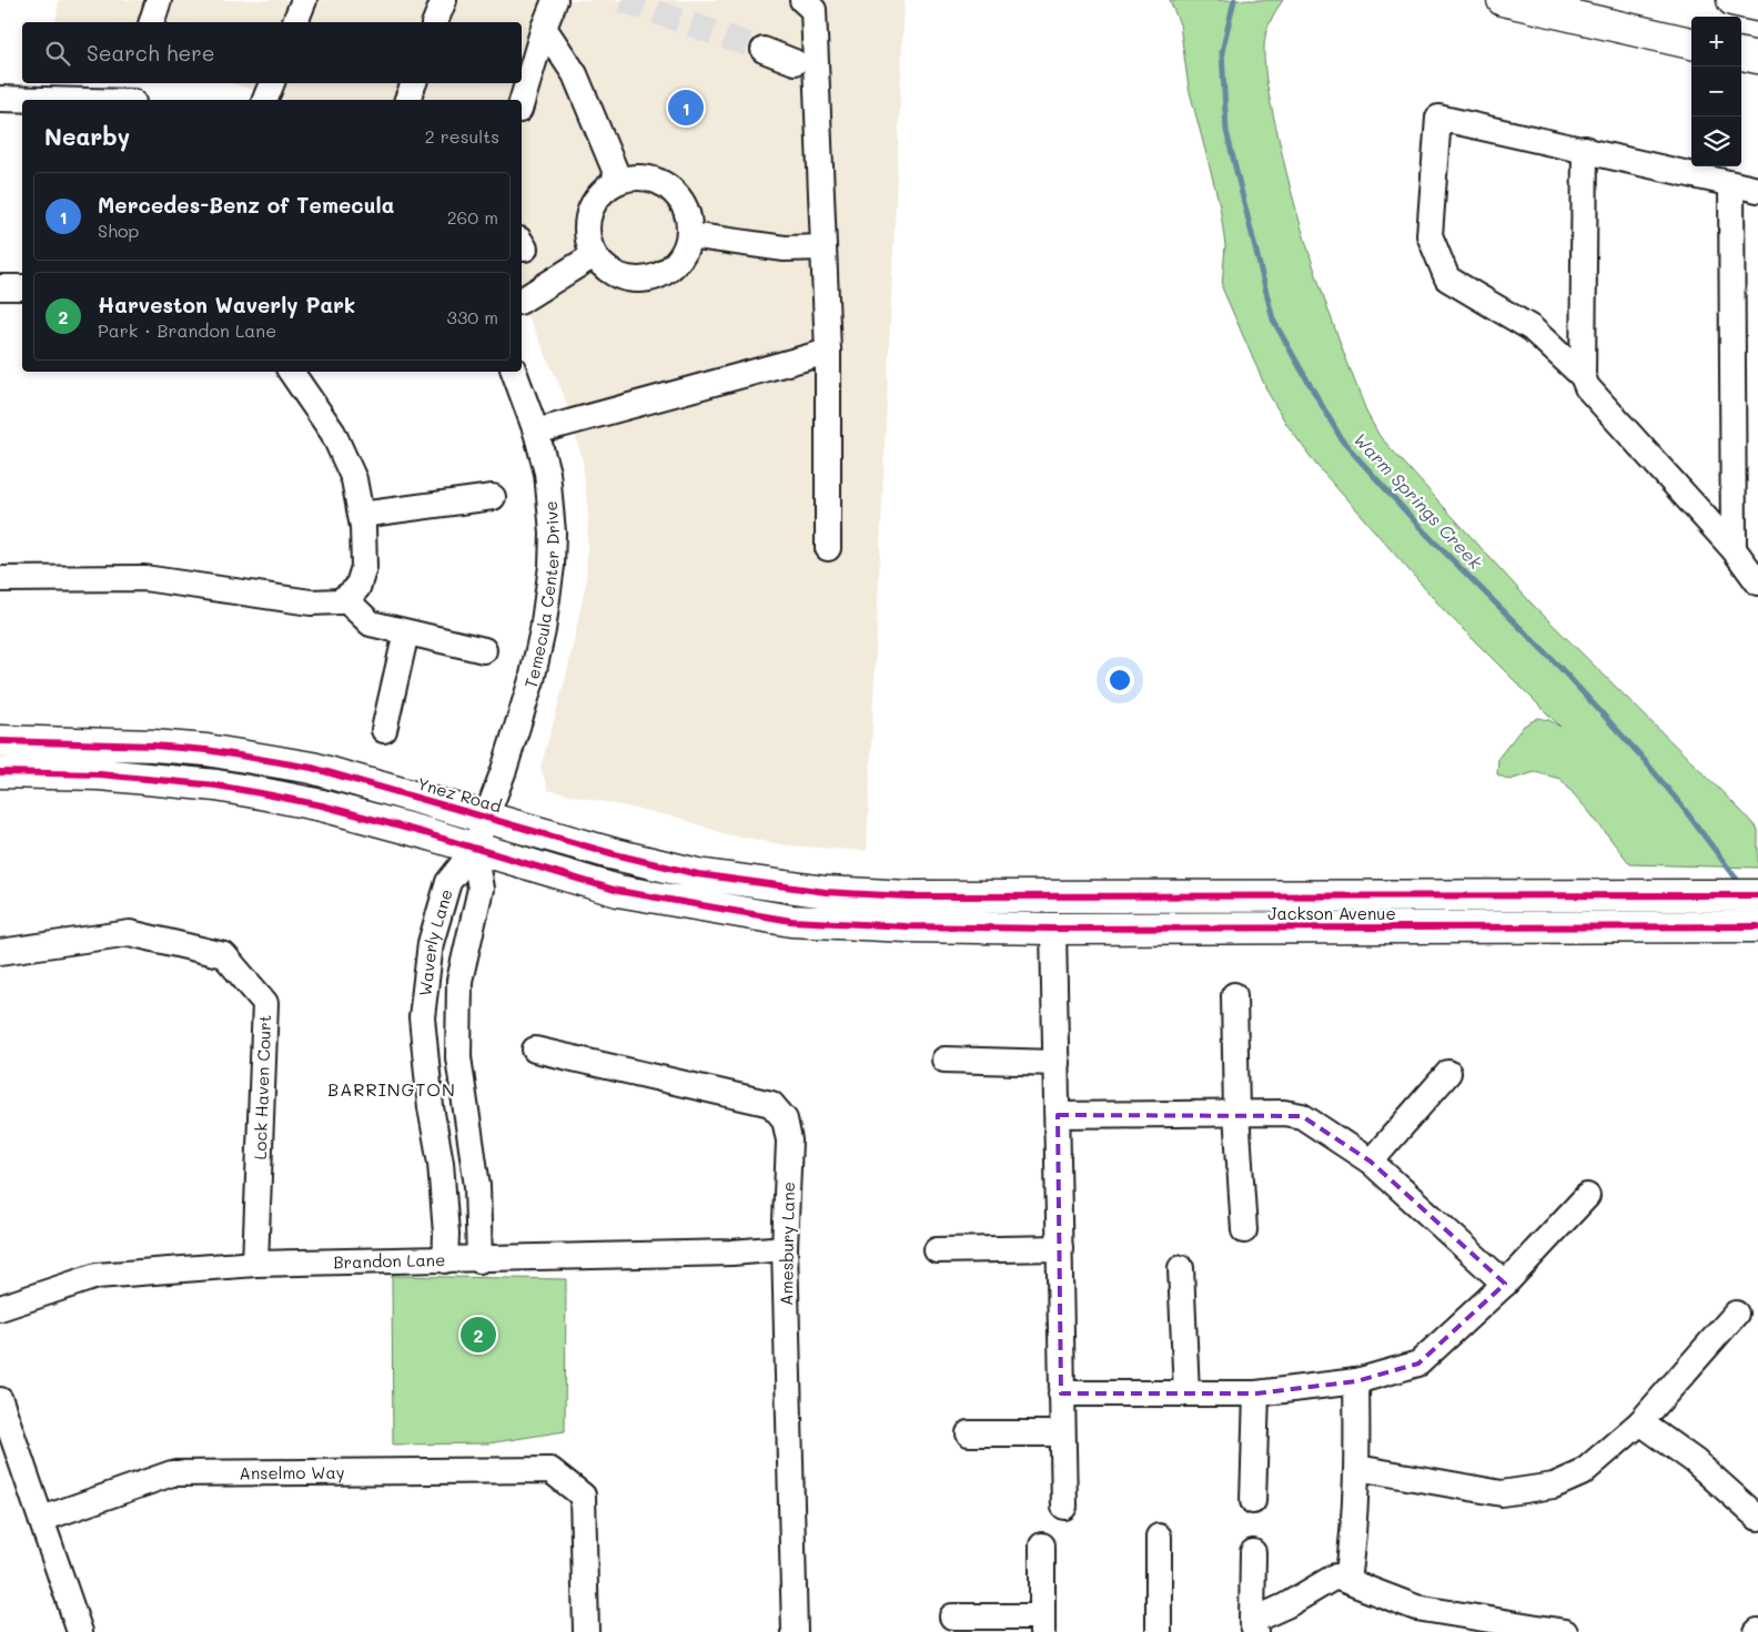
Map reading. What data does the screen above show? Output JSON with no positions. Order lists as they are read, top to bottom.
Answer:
{
  "streets": {
    "main road": ["Ynez Road", "Jackson Avenue"],
    "street": [
      "Temecula Center Drive",
      "Waverly Lane",
      "Lock Haven Court",
      "Amesbury Lane",
      "Brandon Lane",
      "Anselmo Way"
    ]
  },
  "crossings": [
    ["Temecula Center Drive", "Ynez Road"],
    ["Temecula Center Drive", "Jackson Avenue"],
    ["Temecula Center Drive", "Waverly Lane"],
    ["Ynez Road", "Jackson Avenue"],
    ["Jackson Avenue", "Waverly Lane"],
    ["Waverly Lane", "Brandon Lane"],
    ["Lock Haven Court", "Brandon Lane"],
    ["Amesbury Lane", "Brandon Lane"]
  ],
  "districts": ["BARRINGTON"],
  "water": ["Warm Springs Creek"],
  "page": {
    "map_buttons": ["+", "−"],
    "search": "Search here",
    "pins": ["1", "2"],
    "heading": ["Nearby", "2 results"],
    "list": [
      {
        "mark": "1",
        "name": "Mercedes-Benz of Temecula",
        "note": "Shop",
        "value": "260 m"
      },
      {
        "mark": "2",
        "name": "Harveston Waverly Park",
        "note": "Park · Brandon Lane",
        "value": "330 m"
      }
    ]
  }
}
